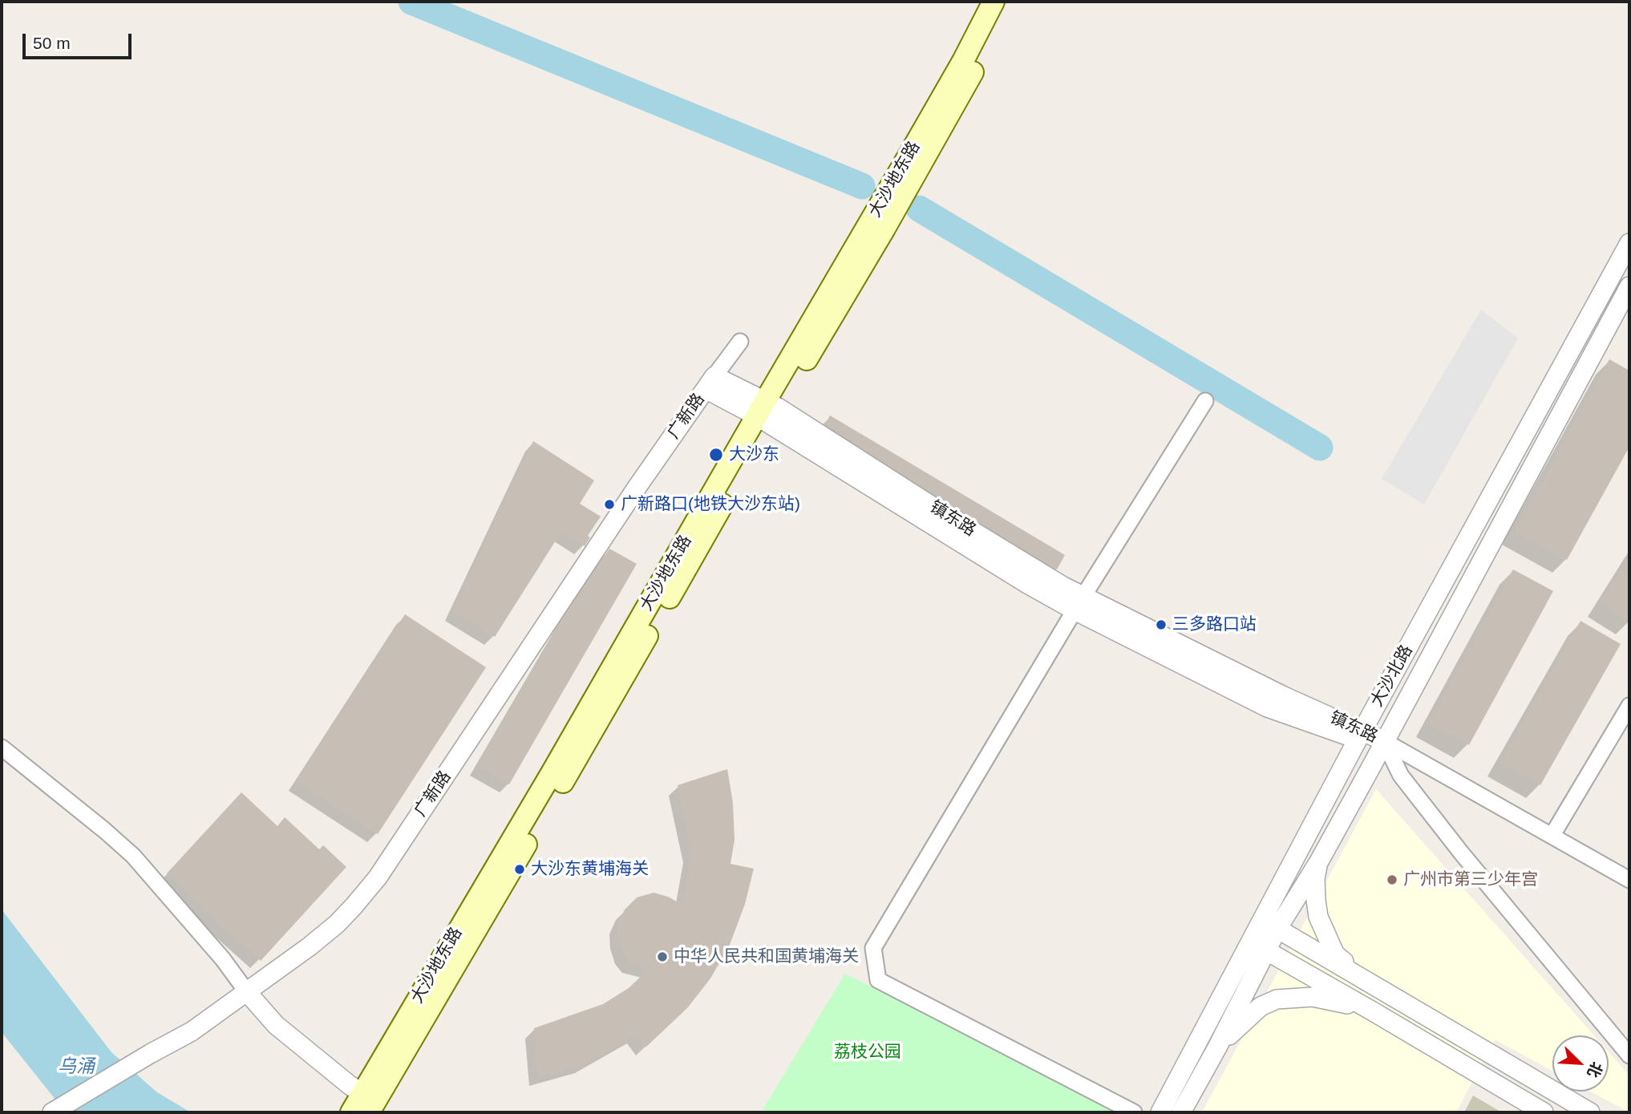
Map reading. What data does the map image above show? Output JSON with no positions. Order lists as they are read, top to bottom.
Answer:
{
  "streets": {
    "main road": ["大沙地东路"],
    "street": ["广新路", "镇东路", "大沙北路"]
  },
  "crossings": [
    ["大沙地东路", "镇东路"],
    ["广新路", "镇东路"],
    ["镇东路", "大沙北路"]
  ],
  "water": ["乌涌"],
  "parks": ["荔枝公园"],
  "places": [
    "大沙东",
    "广新路口(地铁大沙东站)",
    "三多路口站",
    "大沙东黄埔海关",
    "广州市第三少年宫",
    "中华人民共和国黄埔海关"
  ],
  "scale_bar": "50 m",
  "north": "bottom right"
}
